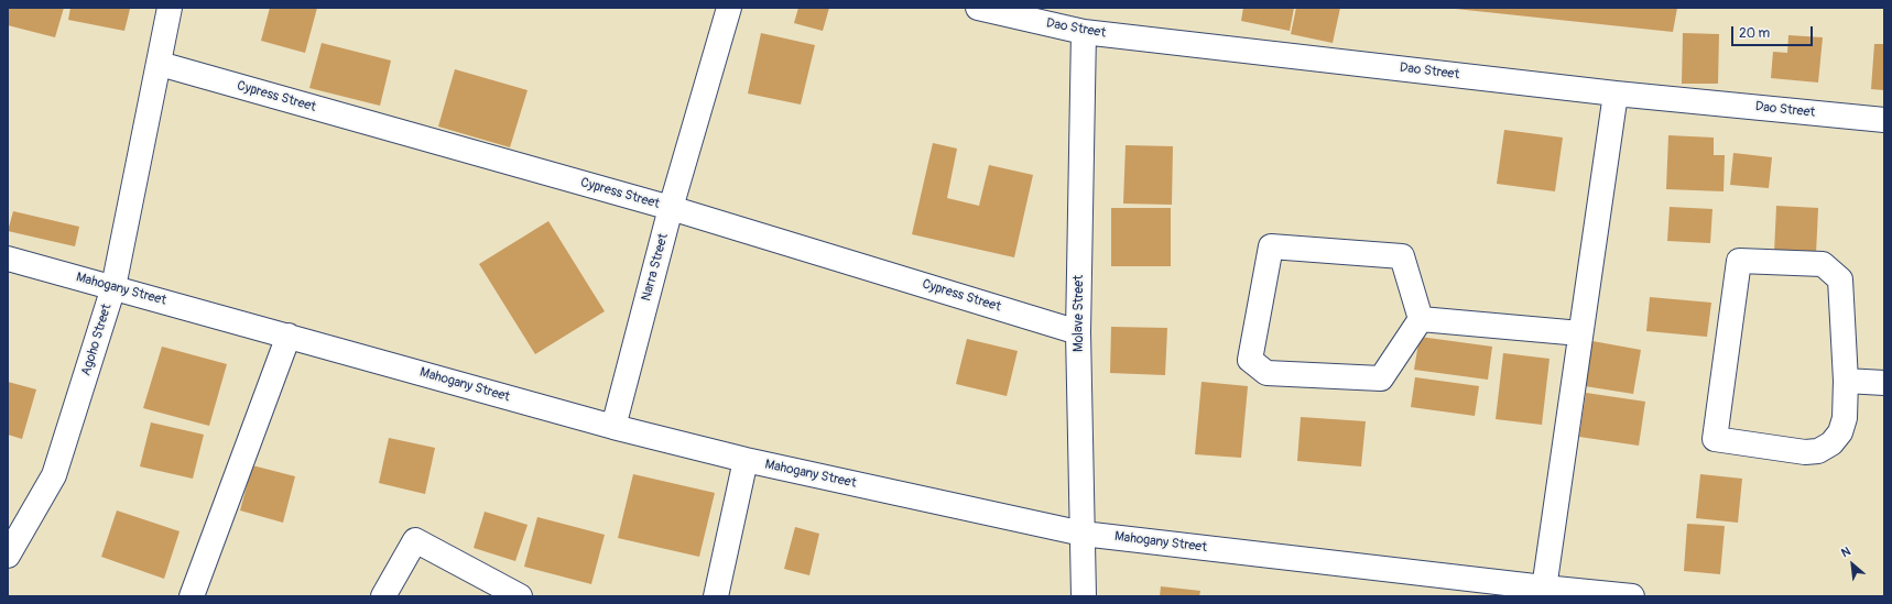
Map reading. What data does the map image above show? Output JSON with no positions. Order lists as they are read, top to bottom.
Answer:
{
  "streets": {
    "street": [
      "Dao Street",
      "Cypress Street",
      "Narra Street",
      "Mahogany Street",
      "Molave Street",
      "Agoho Street"
    ]
  },
  "crossings": [
    ["Dao Street", "Molave Street"],
    ["Cypress Street", "Narra Street"],
    ["Cypress Street", "Molave Street"],
    ["Cypress Street", "Agoho Street"],
    ["Narra Street", "Mahogany Street"],
    ["Mahogany Street", "Molave Street"],
    ["Mahogany Street", "Agoho Street"]
  ],
  "scale_bar": "20 m",
  "north": "top left"
}
